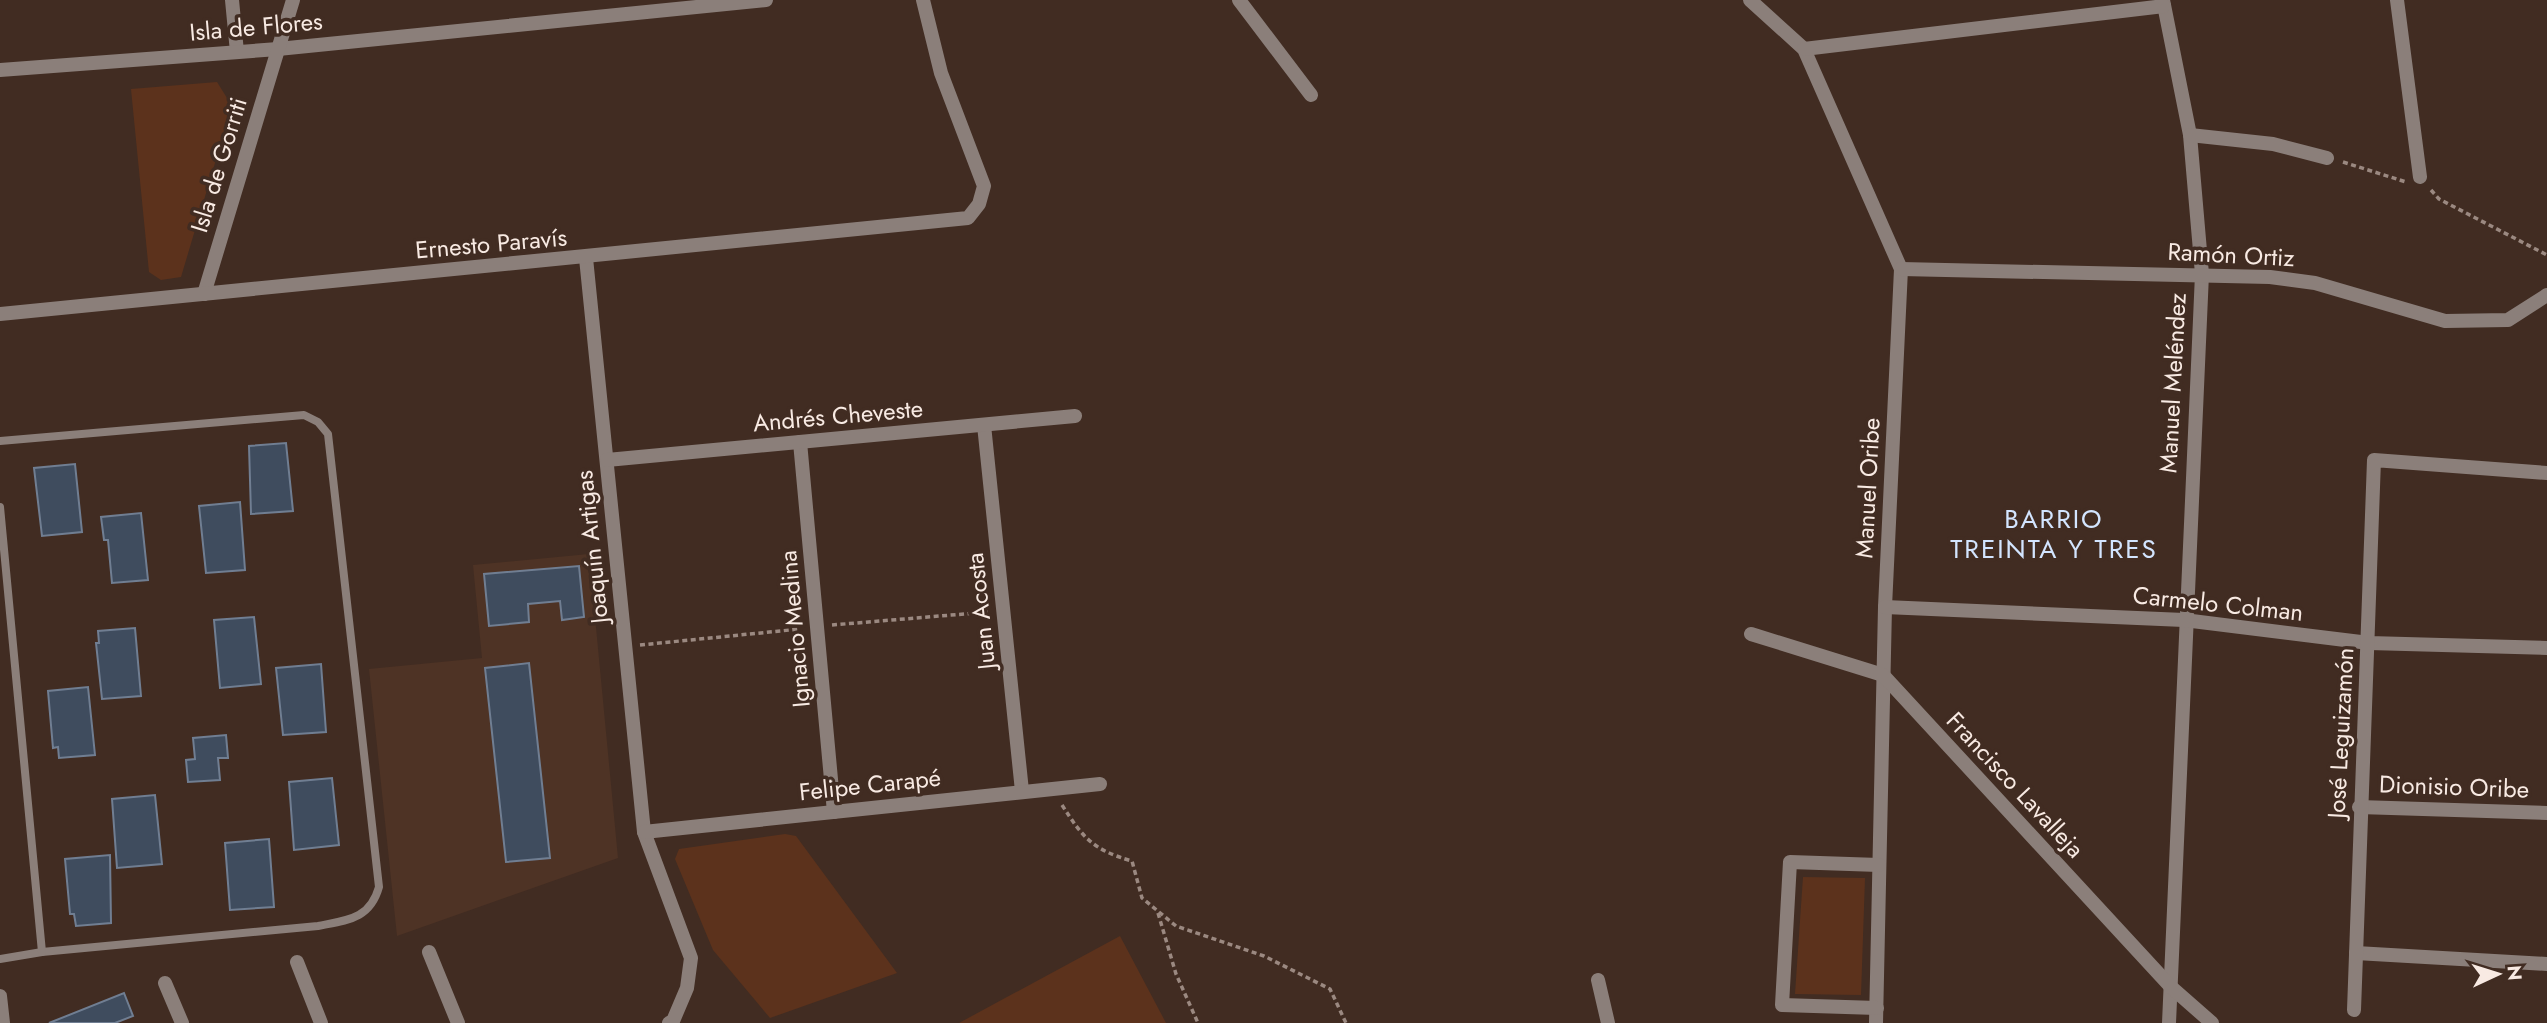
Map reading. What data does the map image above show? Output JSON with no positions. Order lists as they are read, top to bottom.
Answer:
{
  "streets": {
    "street": [
      "Isla de Flores",
      "Isla de Gorriti",
      "Ernesto Paravís",
      "Ramón Ortiz",
      "Manuel Meléndez",
      "Andrés Cheveste",
      "Manuel Oribe",
      "Joaquín Artigas",
      "Carmelo Colman",
      "Juan Acosta",
      "Ignacio Medina",
      "José Leguizamón",
      "Felipe Carapé",
      "Francisco Lavalleja",
      "Dionisio Oribe"
    ]
  },
  "crossings": [
    ["Isla de Flores", "Isla de Gorriti"],
    ["Isla de Gorriti", "Ernesto Paravís"],
    ["Ernesto Paravís", "Joaquín Artigas"],
    ["Ramón Ortiz", "Manuel Meléndez"],
    ["Ramón Ortiz", "Manuel Oribe"],
    ["Manuel Meléndez", "Carmelo Colman"],
    ["Manuel Meléndez", "Francisco Lavalleja"],
    ["Andrés Cheveste", "Joaquín Artigas"],
    ["Andrés Cheveste", "Juan Acosta"],
    ["Andrés Cheveste", "Ignacio Medina"],
    ["Manuel Oribe", "Carmelo Colman"],
    ["Manuel Oribe", "Francisco Lavalleja"],
    ["Joaquín Artigas", "Felipe Carapé"],
    ["Carmelo Colman", "José Leguizamón"],
    ["Juan Acosta", "Felipe Carapé"],
    ["Ignacio Medina", "Felipe Carapé"],
    ["José Leguizamón", "Dionisio Oribe"]
  ],
  "districts": ["BARRIO TREINTA Y TRES"],
  "north": "right"
}
